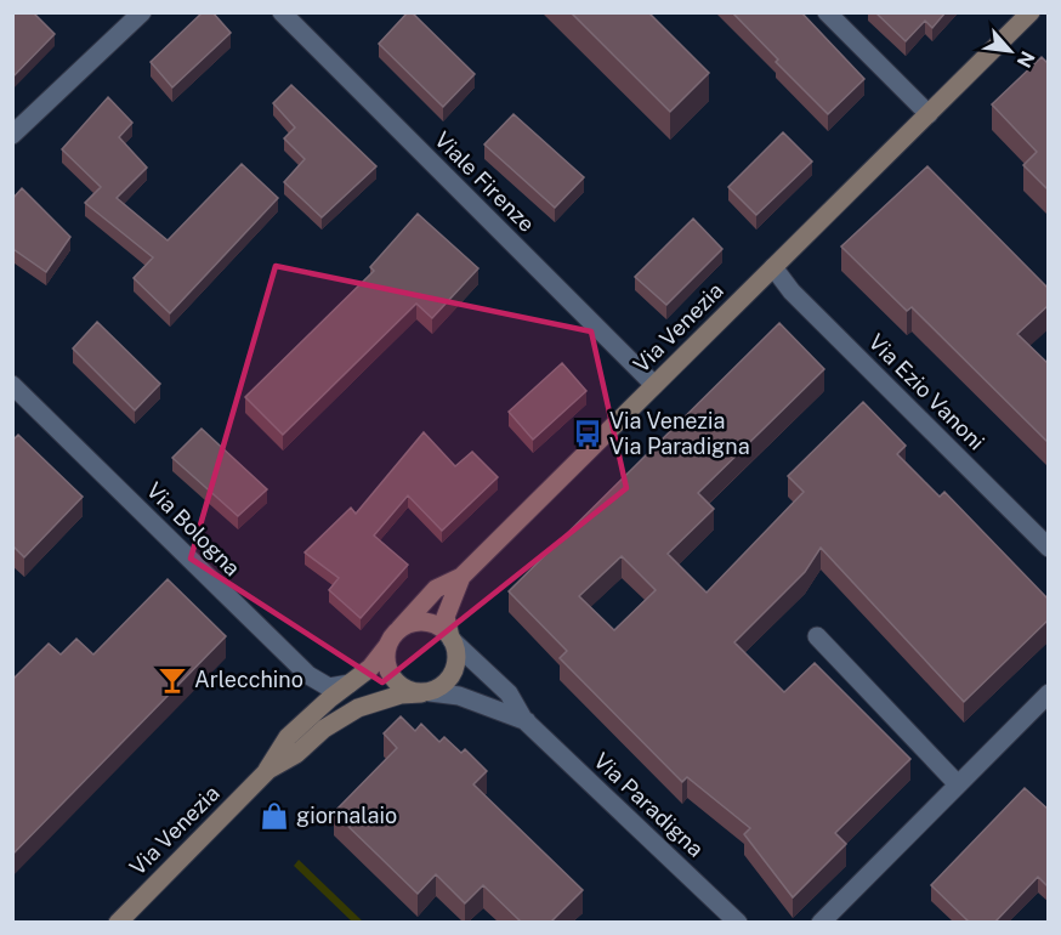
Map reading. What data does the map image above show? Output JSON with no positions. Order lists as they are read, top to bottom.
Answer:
{
  "streets": {
    "street": [
      "Viale Firenze",
      "Via Venezia",
      "Via Ezio Vanoni",
      "Via Bologna",
      "Via Paradigna"
    ]
  },
  "crossings": [
    ["Viale Firenze", "Via Venezia"],
    ["Via Venezia", "Via Ezio Vanoni"],
    ["Via Venezia", "Via Bologna"],
    ["Via Venezia", "Via Paradigna"]
  ],
  "places": {
    "bus stop": ["Via Venezia Via Paradigna"],
    "bar": ["Arlecchino"],
    "shop": ["giornalaio"]
  },
  "north": "bottom right"
}
